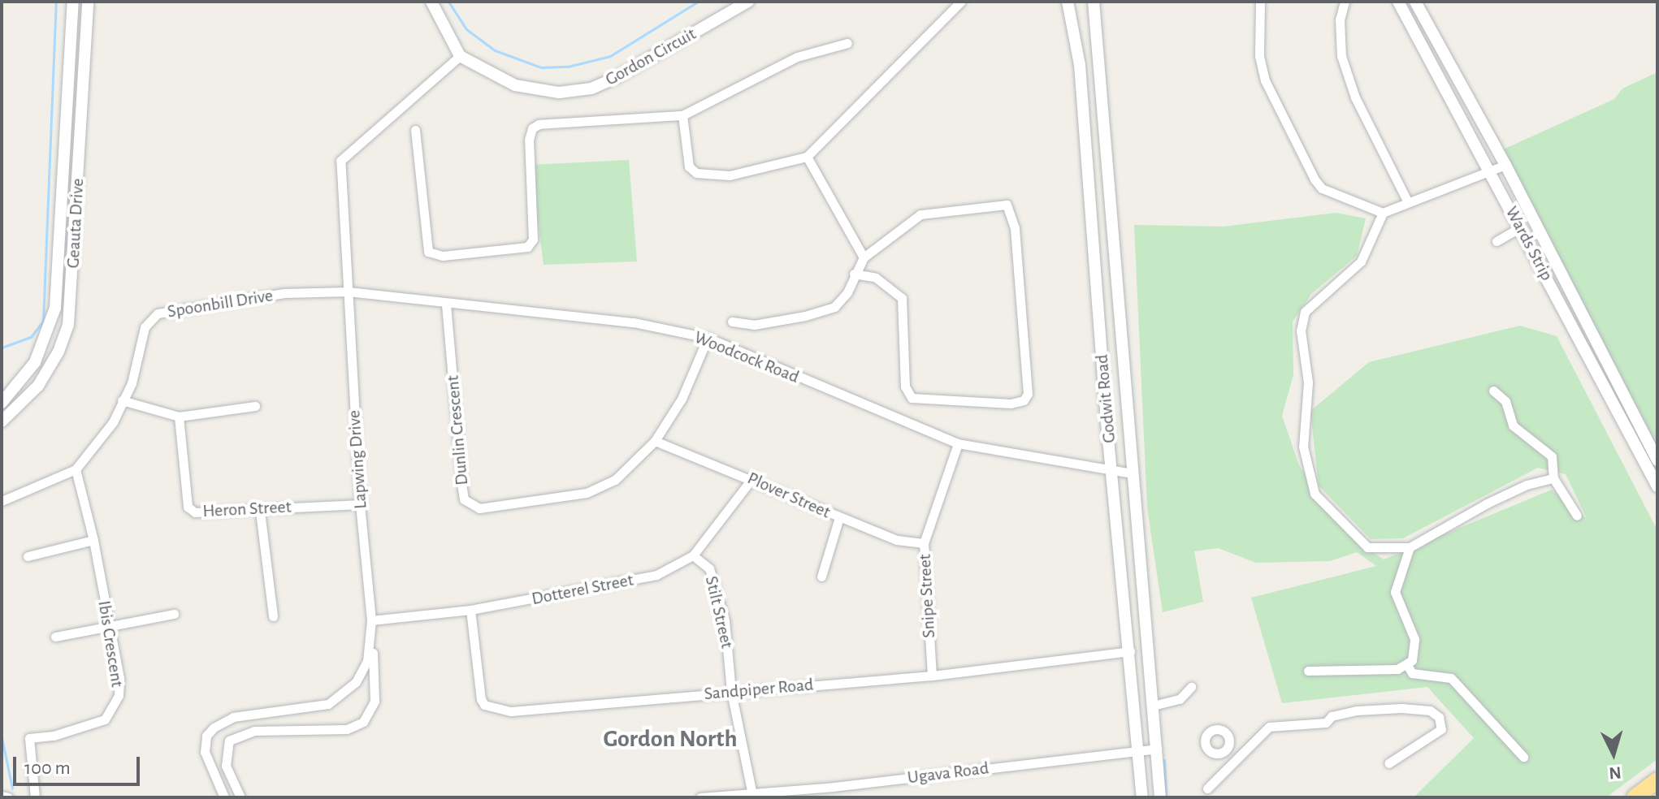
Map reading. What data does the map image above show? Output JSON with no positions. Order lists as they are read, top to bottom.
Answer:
{
  "streets": {
    "main road": [
      "Gordon Circuit",
      "Geauta Drive",
      "Wards Strip",
      "Godwit Road"
    ],
    "street": [
      "Spoonbill Drive",
      "Woodcock Road",
      "Dunlin Crescent",
      "Lapwing Drive",
      "Plover Street",
      "Heron Street",
      "Dotterel Street",
      "Snipe Street",
      "Stilt Street",
      "Ibis Crescent",
      "Sandpiper Road",
      "Ugava Road"
    ]
  },
  "crossings": [
    ["Gordon Circuit", "Lapwing Drive"],
    ["Spoonbill Drive", "Woodcock Road"],
    ["Spoonbill Drive", "Lapwing Drive"],
    ["Spoonbill Drive", "Ibis Crescent"],
    ["Woodcock Road", "Godwit Road"],
    ["Woodcock Road", "Dunlin Crescent"],
    ["Woodcock Road", "Lapwing Drive"],
    ["Woodcock Road", "Snipe Street"],
    ["Godwit Road", "Sandpiper Road"],
    ["Godwit Road", "Ugava Road"],
    ["Dunlin Crescent", "Plover Street"],
    ["Lapwing Drive", "Heron Street"],
    ["Lapwing Drive", "Dotterel Street"],
    ["Plover Street", "Dotterel Street"],
    ["Plover Street", "Snipe Street"],
    ["Dotterel Street", "Stilt Street"],
    ["Dotterel Street", "Sandpiper Road"],
    ["Snipe Street", "Sandpiper Road"],
    ["Stilt Street", "Sandpiper Road"],
    ["Stilt Street", "Ugava Road"]
  ],
  "districts": ["Gordon North"],
  "scale_bar": "100 m",
  "north": "bottom"
}
